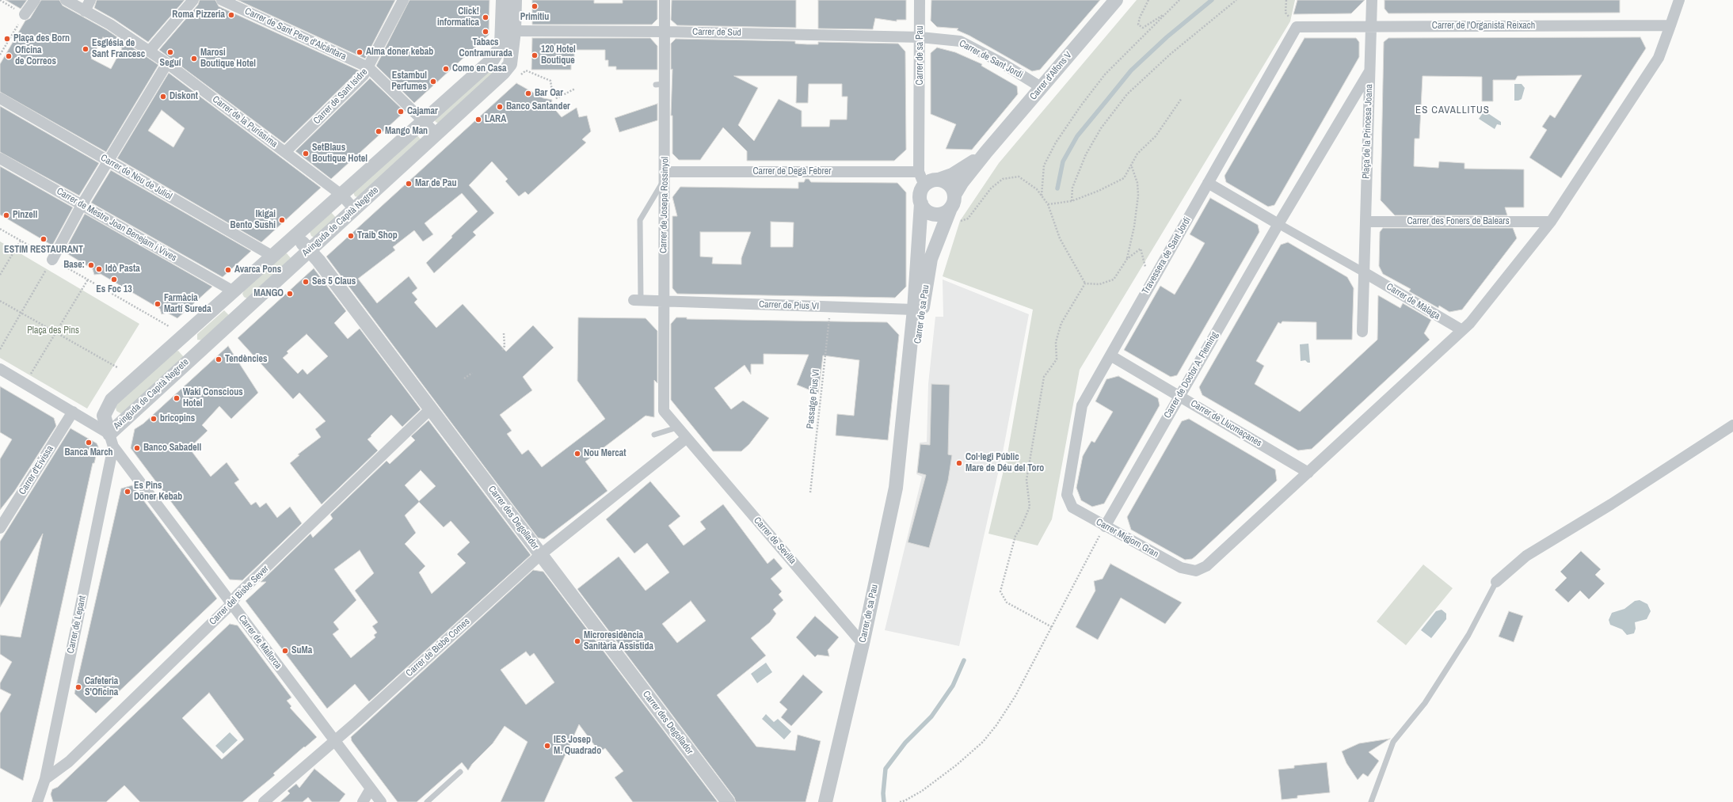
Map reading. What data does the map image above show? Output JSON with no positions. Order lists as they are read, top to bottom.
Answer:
{
  "streets": {
    "street": [
      "Carrer de l'Organista Reixach",
      "Carrer de Sud",
      "Carrer de Sant Pere d'Alcàntara",
      "Carrer de sa Pau",
      "Carrer de Sant Jordi",
      "Carrer d'Alfons V",
      "Carrer de Sant Isidre",
      "Carrer de la Puríssima",
      "Plaça de la Princesa Joana",
      "Carrer de Degà Febrer",
      "Carrer de Nou de Juliol",
      "Carrer de Josepa Rossinyol",
      "Avinguda de Capità Negrete",
      "Carrer des Foners de Balears",
      "Carrer de Mestre Joan Benejam i Vives",
      "Travessera de Sant Jordi",
      "Carrer de Màlaga",
      "Carrer de Pius VI",
      "Carrer de Doctor A. Fleming",
      "Carrer de Llucmaçanes",
      "Carrer d'Eivissa",
      "Carrer des Degollador",
      "Carrer Migjorn Gran",
      "Carrer de Sevilla",
      "Carrer del Bisbe Sever",
      "Carrer de Lepant",
      "Carrer de Mallorca",
      "Carrer de Bisbe Comes"
    ],
    "path": ["Passatge Pius VI"]
  },
  "crossings": [
    ["Carrer de l'Organista Reixach", "Travessera de Sant Jordi"],
    ["Carrer de Sud", "Carrer de sa Pau"],
    ["Carrer de Sud", "Carrer de Sant Jordi"],
    ["Carrer de Sud", "Carrer de Josepa Rossinyol"],
    ["Carrer de Sud", "Avinguda de Capità Negrete"],
    ["Carrer de Sant Pere d'Alcàntara", "Carrer de Sant Isidre"],
    ["Carrer de sa Pau", "Carrer de Sant Jordi"],
    ["Carrer de sa Pau", "Carrer d'Alfons V"],
    ["Carrer de sa Pau", "Carrer de Degà Febrer"],
    ["Carrer de sa Pau", "Carrer de Pius VI"],
    ["Carrer de sa Pau", "Carrer de Sevilla"],
    ["Carrer de Sant Jordi", "Carrer d'Alfons V"],
    ["Carrer de Sant Isidre", "Carrer de la Puríssima"],
    ["Carrer de la Puríssima", "Avinguda de Capità Negrete"],
    ["Plaça de la Princesa Joana", "Carrer des Foners de Balears"],
    ["Plaça de la Princesa Joana", "Carrer de Màlaga"],
    ["Plaça de la Princesa Joana", "Carrer de Doctor A. Fleming"],
    ["Carrer de Degà Febrer", "Carrer de Josepa Rossinyol"],
    ["Carrer de Nou de Juliol", "Avinguda de Capità Negrete"],
    ["Carrer de Josepa Rossinyol", "Carrer de Pius VI"],
    ["Carrer de Josepa Rossinyol", "Carrer de Sevilla"],
    ["Avinguda de Capità Negrete", "Carrer de Mestre Joan Benejam i Vives"],
    ["Avinguda de Capità Negrete", "Carrer des Degollador"],
    ["Avinguda de Capità Negrete", "Carrer de Lepant"],
    ["Avinguda de Capità Negrete", "Carrer de Mallorca"],
    ["Travessera de Sant Jordi", "Carrer de Llucmaçanes"],
    ["Travessera de Sant Jordi", "Carrer Migjorn Gran"],
    ["Carrer de Pius VI", "Passatge Pius VI"],
    ["Carrer de Doctor A. Fleming", "Carrer de Llucmaçanes"],
    ["Carrer de Doctor A. Fleming", "Carrer Migjorn Gran"],
    ["Carrer de Llucmaçanes", "Carrer Migjorn Gran"],
    ["Carrer des Degollador", "Carrer del Bisbe Sever"],
    ["Carrer des Degollador", "Carrer de Bisbe Comes"],
    ["Carrer del Bisbe Sever", "Carrer de Lepant"],
    ["Carrer del Bisbe Sever", "Carrer de Mallorca"],
    ["Carrer de Lepant", "Carrer de Mallorca"],
    ["Carrer de Mallorca", "Carrer de Bisbe Comes"]
  ],
  "districts": ["ES CAVALLITUS"],
  "parks": ["Plaça des Pins"],
  "places": [
    "Primitiu",
    "Roma Pizzeria",
    "Click! informatica",
    "Tabacs Contramurada",
    "Plaça des Born",
    "Església de Sant Francesc",
    "Seguí",
    "Alma doner kebab",
    "120 Hotel Boutique",
    "Oficina de Correos",
    "Marosi Boutique Hotel",
    "Como en Casa",
    "Estambul Perfumes",
    "Bar Oar",
    "Diskont",
    "Banco Santander",
    "Cajamar",
    "LARA",
    "Mango Man",
    "SetBlaus Boutique Hotel",
    "Mar de Pau",
    "Pinzell",
    "Ikigai Bento Sushi",
    "Traib Shop",
    "ESTIM RESTAURANT",
    "Base:",
    "Idò Pasta",
    "Avarca Pons",
    "Es Foc 13",
    "Ses 5 Claus",
    "MANGO",
    "Farmàcia Martí Sureda",
    "Tendències",
    "Waki Conscious Hotel",
    "bricopins",
    "Banca March",
    "Banco Sabadell",
    "Nou Mercat",
    "Col·legi Públic Mare de Déu del Toro",
    "Es Pins Döner Kebab",
    "Microresidència Sanitària Assistida",
    "SuMa",
    "Cafeteria S'Oficina",
    "IES Josep M. Quadrado"
  ]
}
